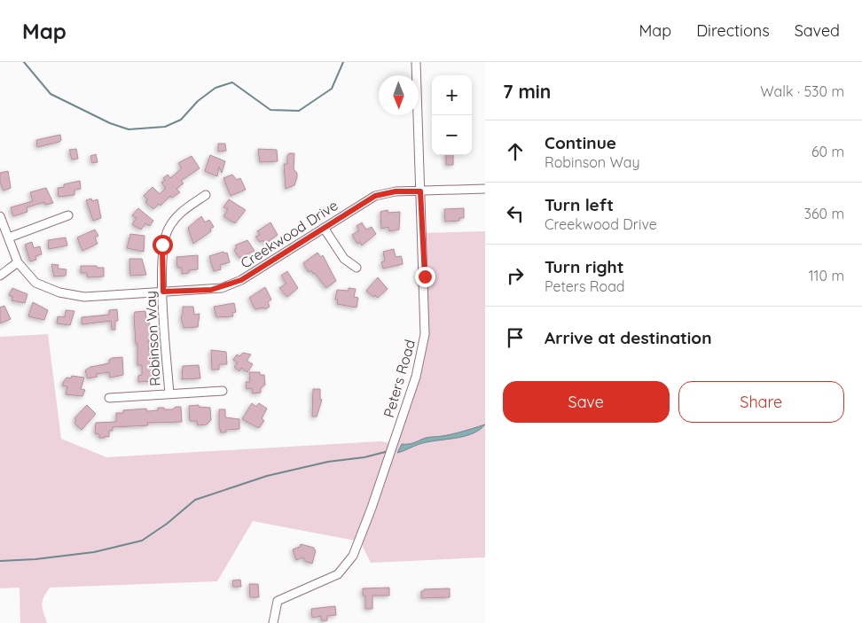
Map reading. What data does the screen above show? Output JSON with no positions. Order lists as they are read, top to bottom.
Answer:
{
  "streets": {
    "street": ["Creekwood Drive", "Robinson Way", "Peters Road"]
  },
  "crossings": [
    ["Creekwood Drive", "Robinson Way"],
    ["Creekwood Drive", "Peters Road"]
  ],
  "north": "bottom",
  "page": {
    "header": "Map",
    "nav": ["Map", "Directions", "Saved"],
    "heading": ["7 min", "Walk · 530 m"],
    "map_buttons": ["+", "−"],
    "list": [
      ["Continue", "Robinson Way", "60 m"],
      ["Turn left", "Creekwood Drive", "360 m"],
      ["Turn right", "Peters Road", "110 m"],
      "Arrive at destination"
    ],
    "buttons": ["Save", "Share"]
  }
}
